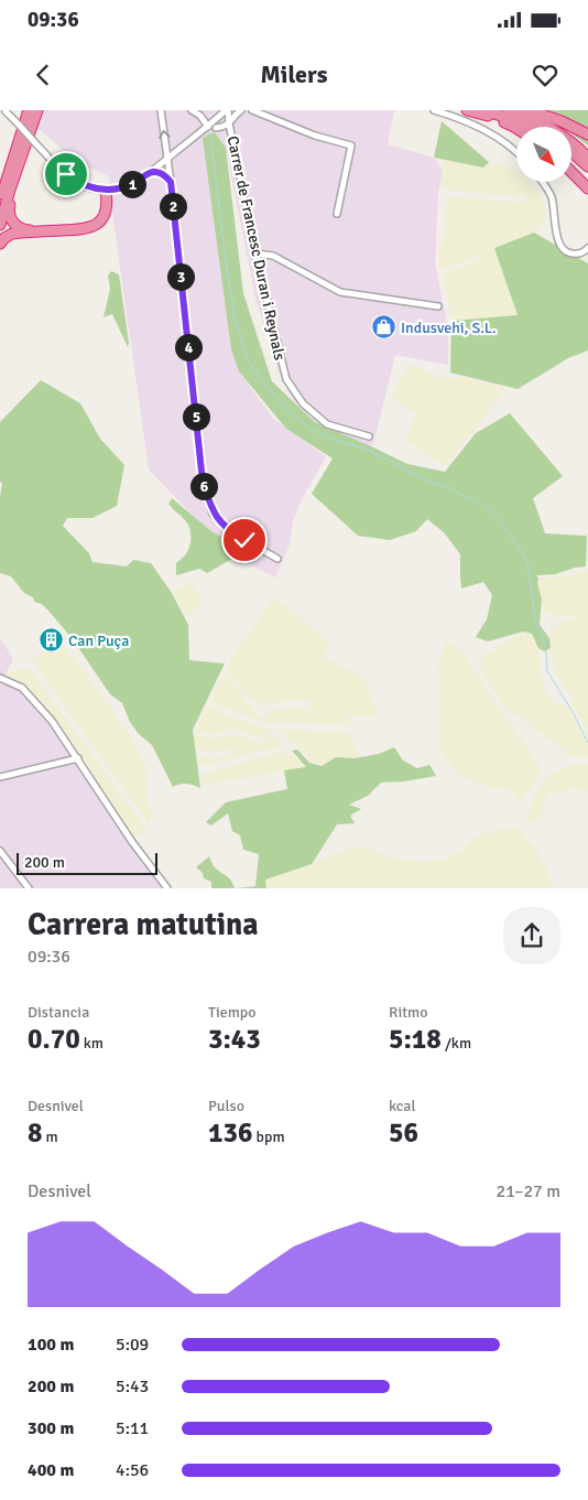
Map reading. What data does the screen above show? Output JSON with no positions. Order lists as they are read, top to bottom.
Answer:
{
  "streets": {
    "street": ["Carrer de Francesc Duran i Reynals"]
  },
  "places": {
    "shop": ["Indusvehi, S.L."],
    "building": ["Can Puça"]
  },
  "scale_bar": "200 m",
  "north": "bottom right",
  "page": {
    "status": "09:36",
    "header": "Milers",
    "pins": [
      "1",
      "2",
      "3",
      "4",
      "5",
      "6"
    ],
    "scale": "200 m",
    "heading": ["Carrera matutina", "09:36"],
    "stats": [
      ["Distancia", "0.70 km"],
      ["Tiempo", "3:43"],
      ["Ritmo", "5:18 /km"],
      ["Desnivel", "8 m"],
      ["Pulso", "136 bpm"],
      ["kcal", "56"]
    ],
    "chart": ["Desnivel", "21–27 m"],
    "list": [
      {
        "name": "100 m",
        "note": "5:09"
      },
      {
        "name": "200 m",
        "note": "5:43"
      },
      {
        "name": "300 m",
        "note": "5:11"
      },
      {
        "name": "400 m",
        "note": "4:56"
      }
    ]
  }
}
